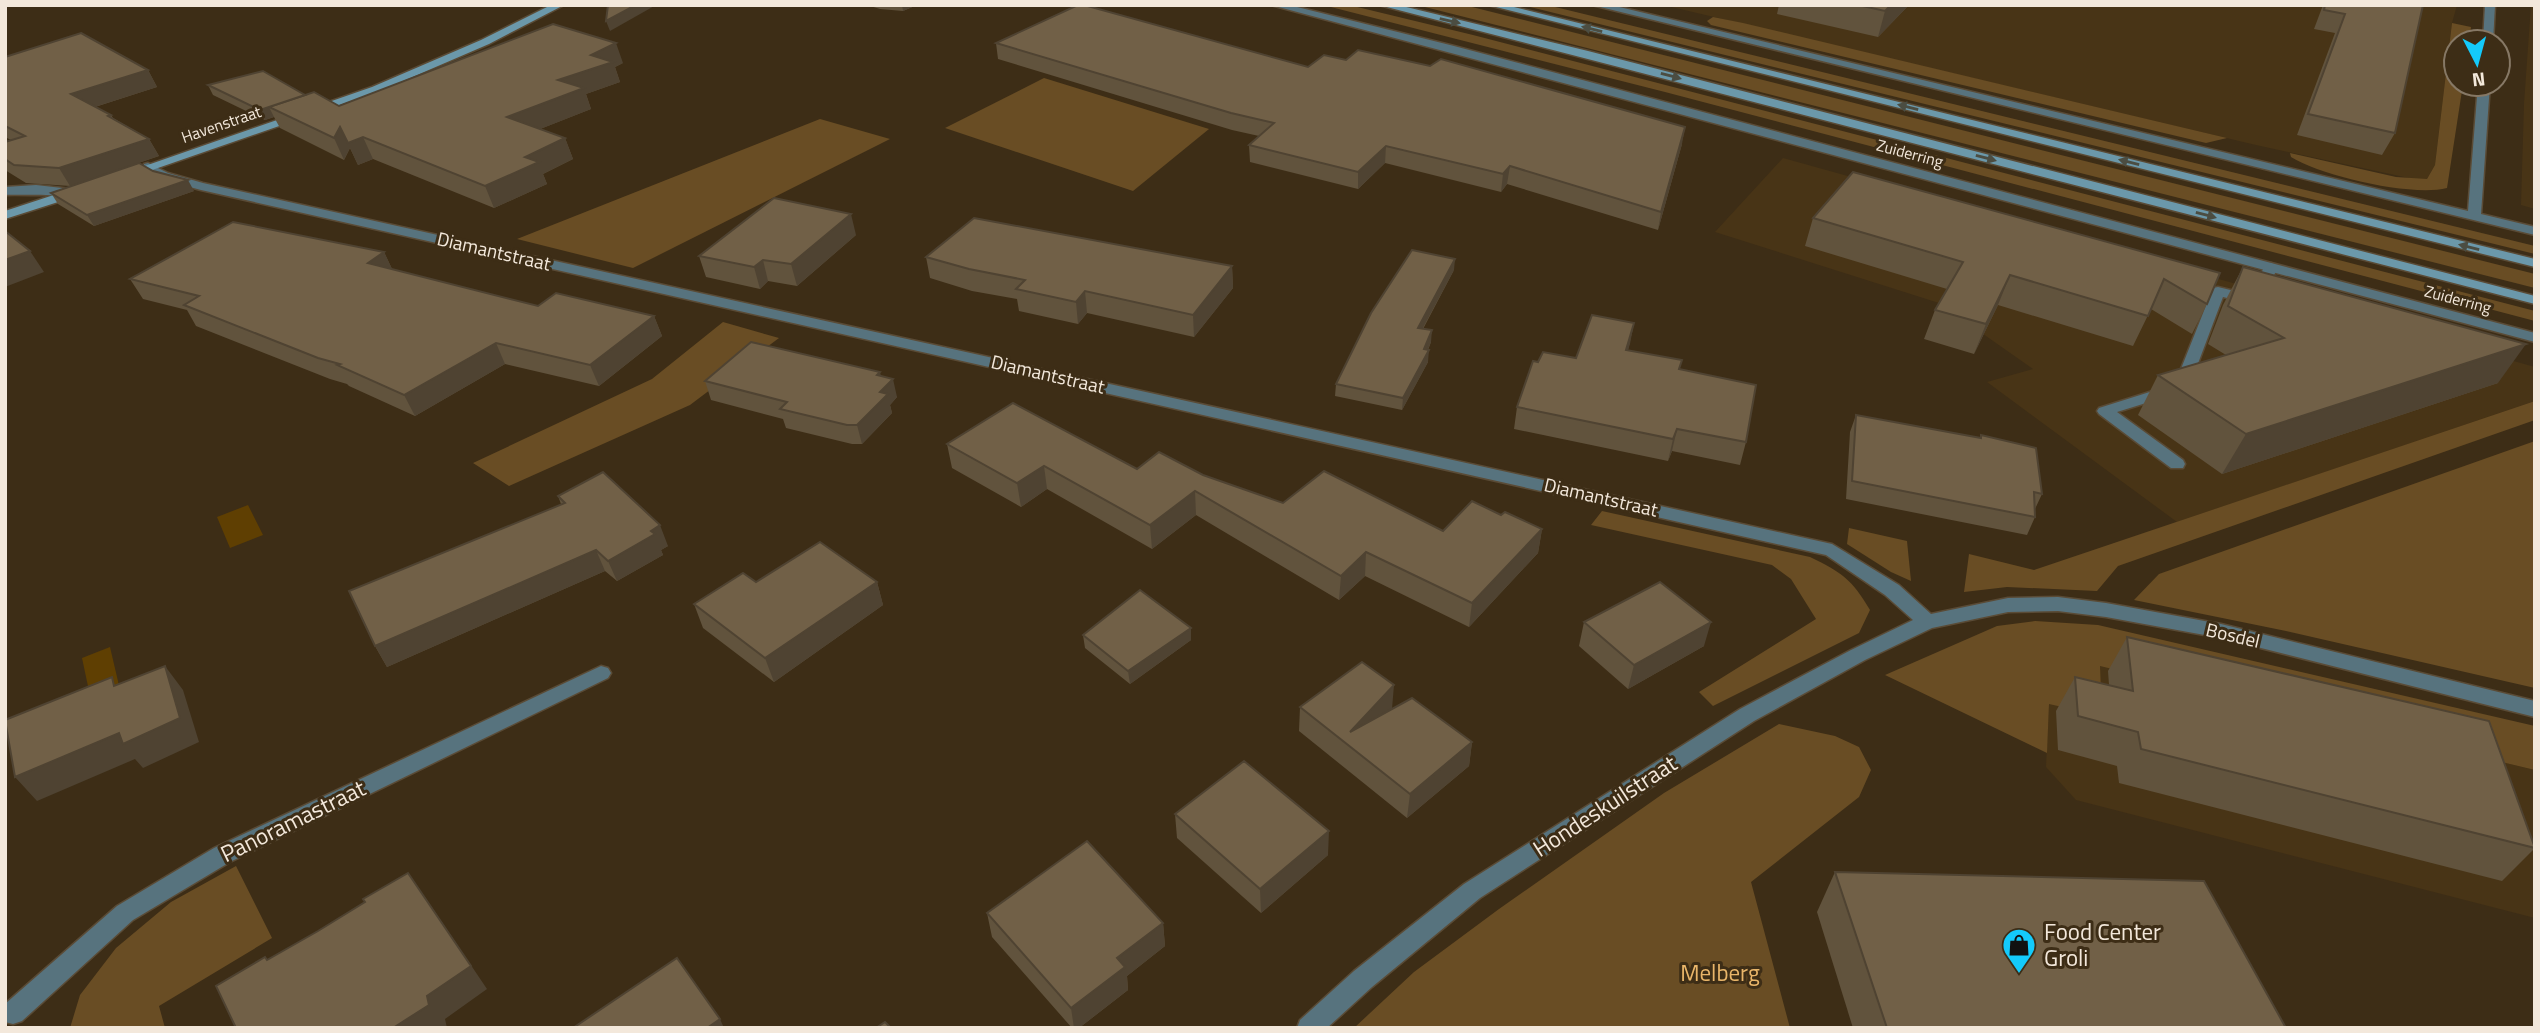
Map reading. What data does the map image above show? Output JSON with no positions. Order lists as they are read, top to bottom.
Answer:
{
  "streets": {
    "main road": ["Havenstraat", "Zuiderring"],
    "street": [
      "Diamantstraat",
      "Bosdel",
      "Hondeskuilstraat",
      "Panoramastraat"
    ]
  },
  "crossings": [
    ["Havenstraat", "Diamantstraat"],
    ["Diamantstraat", "Bosdel"],
    ["Diamantstraat", "Hondeskuilstraat"],
    ["Bosdel", "Hondeskuilstraat"]
  ],
  "parks": ["Melberg"],
  "places": {
    "shop": ["Food Center Groli"]
  },
  "north": "bottom"
}
